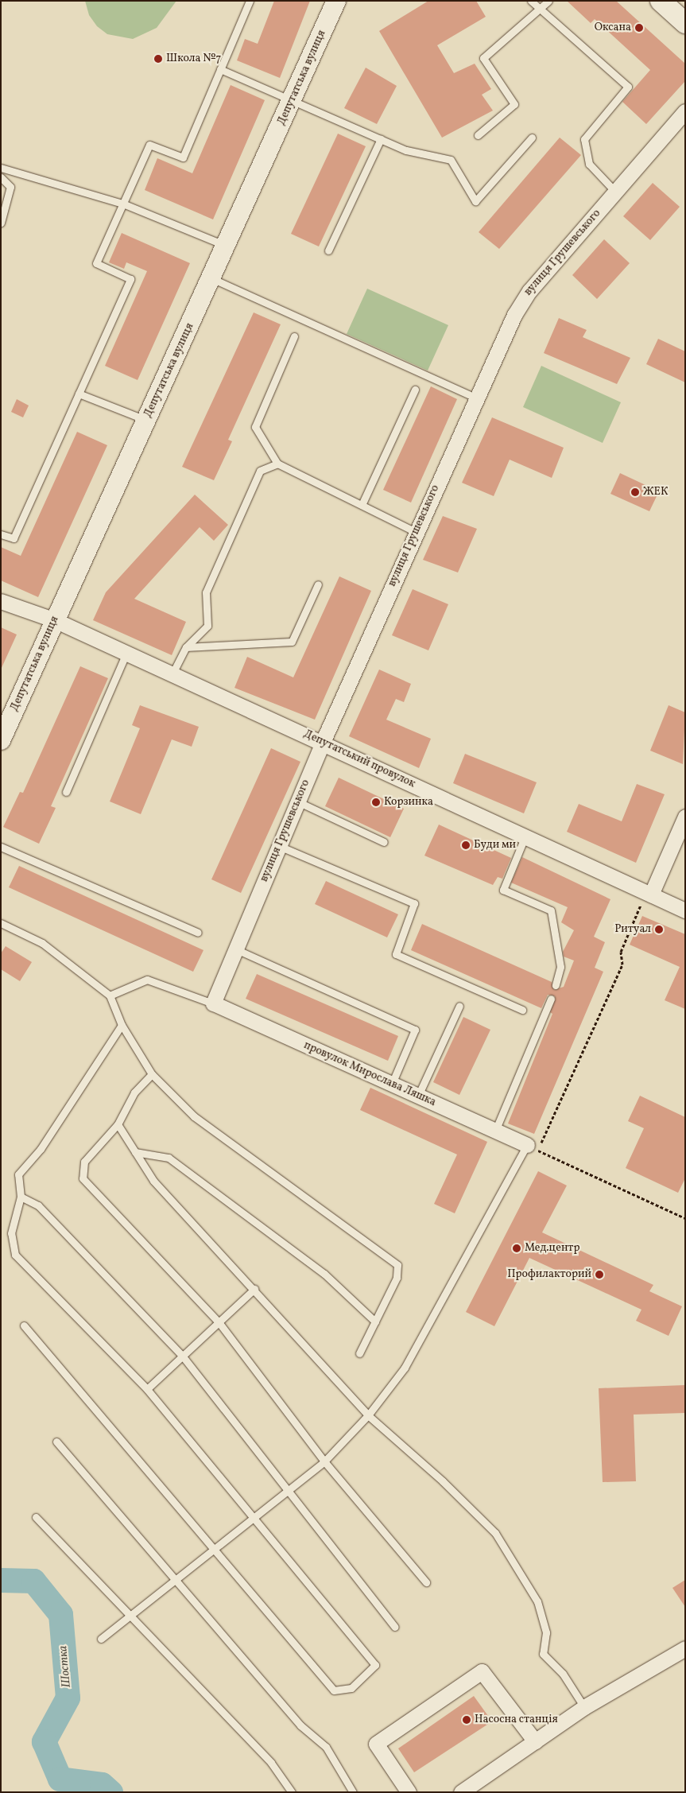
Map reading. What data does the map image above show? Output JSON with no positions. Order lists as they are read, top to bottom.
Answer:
{
  "streets": {
    "street": [
      "Депутатська вулиця",
      "вулиця Грушевського",
      "Депутатський провулок",
      "провулок Мирослава Ляшка"
    ]
  },
  "crossings": [
    ["Депутатська вулиця", "Депутатський провулок"],
    ["вулиця Грушевського", "Депутатський провулок"],
    ["вулиця Грушевського", "провулок Мирослава Ляшка"]
  ],
  "water": ["Шостка"],
  "places": [
    "Оксана",
    "Школа №7",
    "ЖЕК",
    "Корзинка",
    "Буди ми",
    "Ритуал",
    "Мед.центр",
    "Профилакторий",
    "Насосна станція"
  ]
}
